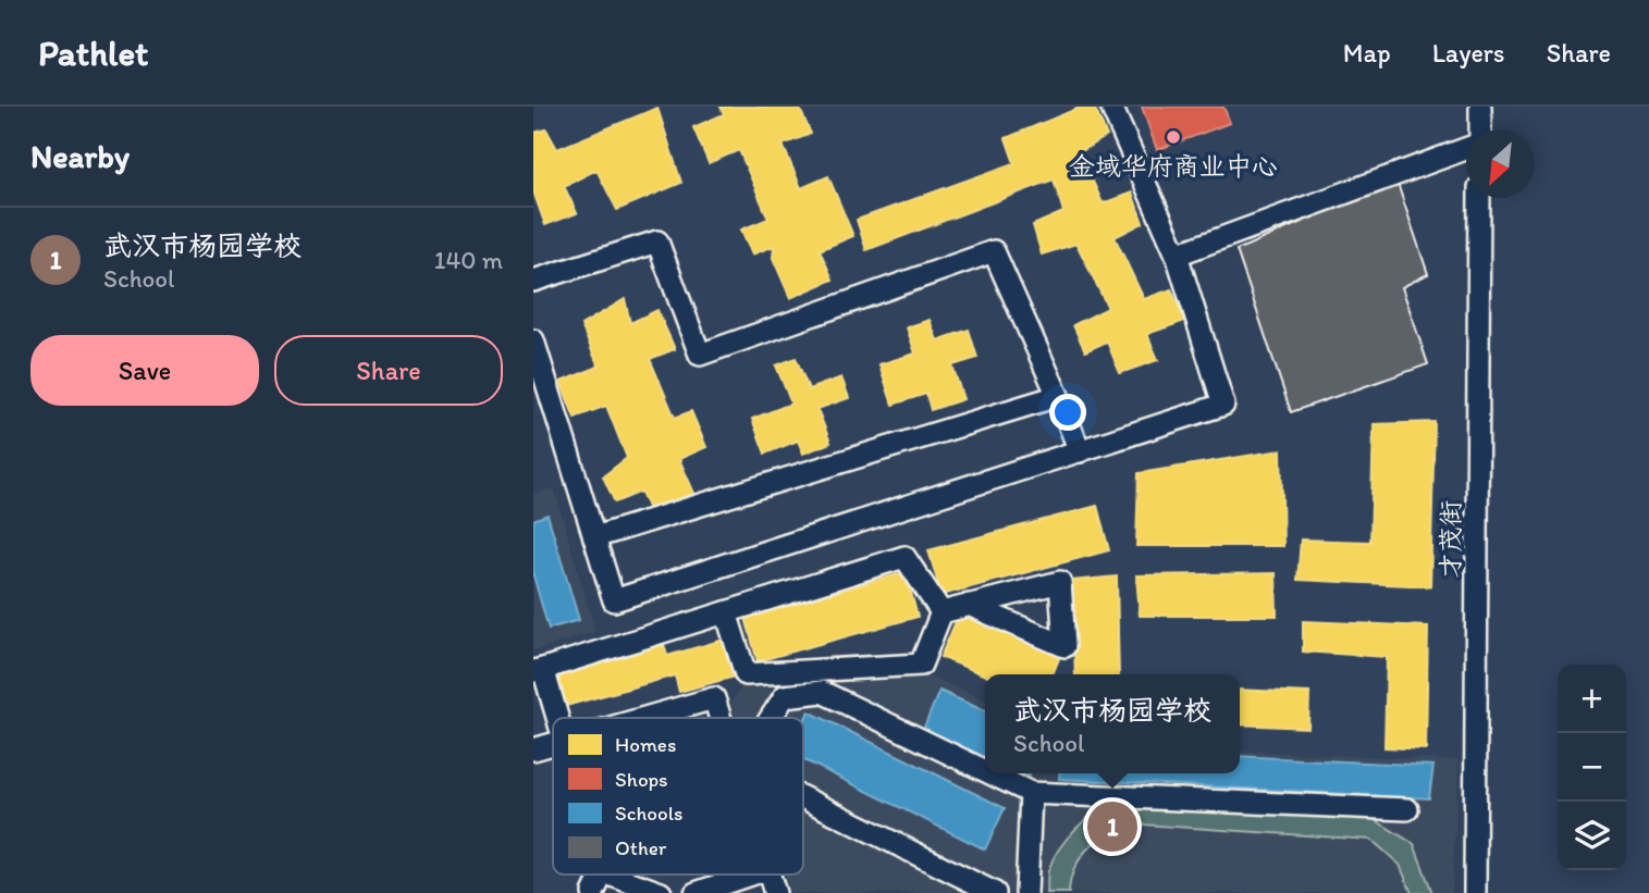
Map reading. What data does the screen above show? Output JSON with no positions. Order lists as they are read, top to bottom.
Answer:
{
  "streets": {
    "street": ["才茂街"]
  },
  "places": ["金域华府商业中心"],
  "legend": [
    "Homes",
    "Shops",
    "Schools",
    "Other"
  ],
  "north": "bottom left",
  "page": {
    "header": "Pathlet",
    "nav": ["Map", "Layers", "Share"],
    "heading": "Nearby",
    "list": [
      {
        "mark": "1",
        "name": "武汉市杨园学校",
        "note": "School",
        "value": "140 m"
      }
    ],
    "buttons": ["Save", "Share"],
    "map_buttons": ["+", "−"],
    "popup": ["武汉市杨园学校", "School"],
    "pins": "1"
  }
}
